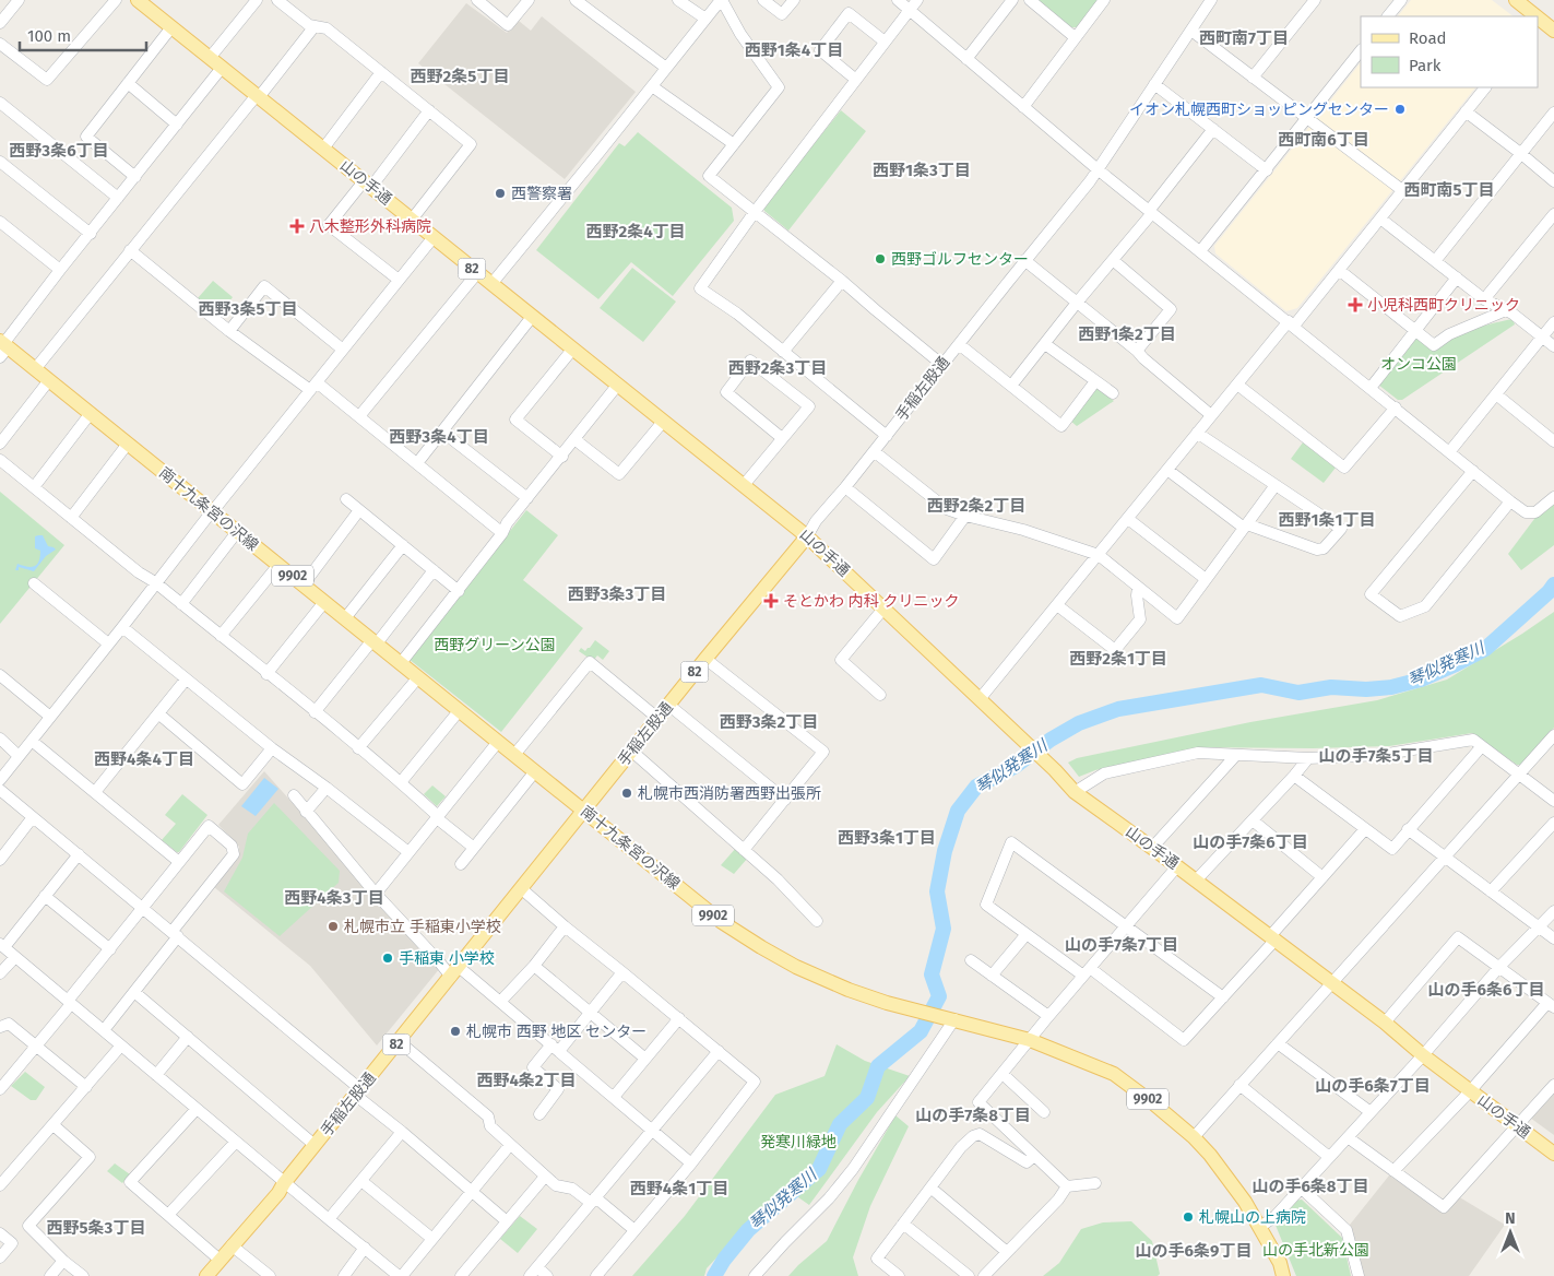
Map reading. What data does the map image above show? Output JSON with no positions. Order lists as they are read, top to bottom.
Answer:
{
  "streets": {
    "main road": [
      "山の手通",
      "82",
      "手稲左股通",
      "南十九条宮の沢線",
      "9902"
    ]
  },
  "crossings": [
    ["山の手通", "手稲左股通"],
    ["手稲左股通", "南十九条宮の沢線"]
  ],
  "districts": [
    "西町南7丁目",
    "西野1条4丁目",
    "西野2条5丁目",
    "西町南6丁目",
    "西野3条6丁目",
    "西野1条3丁目",
    "西町南5丁目",
    "西野2条4丁目",
    "西野3条5丁目",
    "西野1条2丁目",
    "西野2条3丁目",
    "西野3条4丁目",
    "西野2条2丁目",
    "西野1条1丁目",
    "西野3条3丁目",
    "西野2条1丁目",
    "西野3条2丁目",
    "山の手7条5丁目",
    "西野4条4丁目",
    "西野3条1丁目",
    "山の手7条6丁目",
    "西野4条3丁目",
    "山の手7条7丁目",
    "山の手6条6丁目",
    "西野4条2丁目",
    "山の手6条7丁目",
    "山の手7条8丁目",
    "山の手6条8丁目",
    "西野4条1丁目",
    "西野5条3丁目",
    "山の手6条9丁目"
  ],
  "water": ["琴似発寒川"],
  "parks": [
    "オンコ公園",
    "西野グリーン公園",
    "発寒川緑地",
    "山の手北新公園"
  ],
  "places": {
    "other": [
      "イオン札幌西町ショッピングセンター",
      "西警察署",
      "西野ゴルフセンター",
      "札幌市西消防署西野出張所",
      "札幌市立 手稲東小学校",
      "手稲東 小学校",
      "札幌市 西野 地区 センター",
      "札幌山の上病院"
    ],
    "health": ["八木整形外科病院", "小児科西町クリニック", "そとかわ 内科 クリニック"]
  },
  "legend": ["Road", "Park"],
  "scale_bar": "100 m",
  "north": "top"
}
